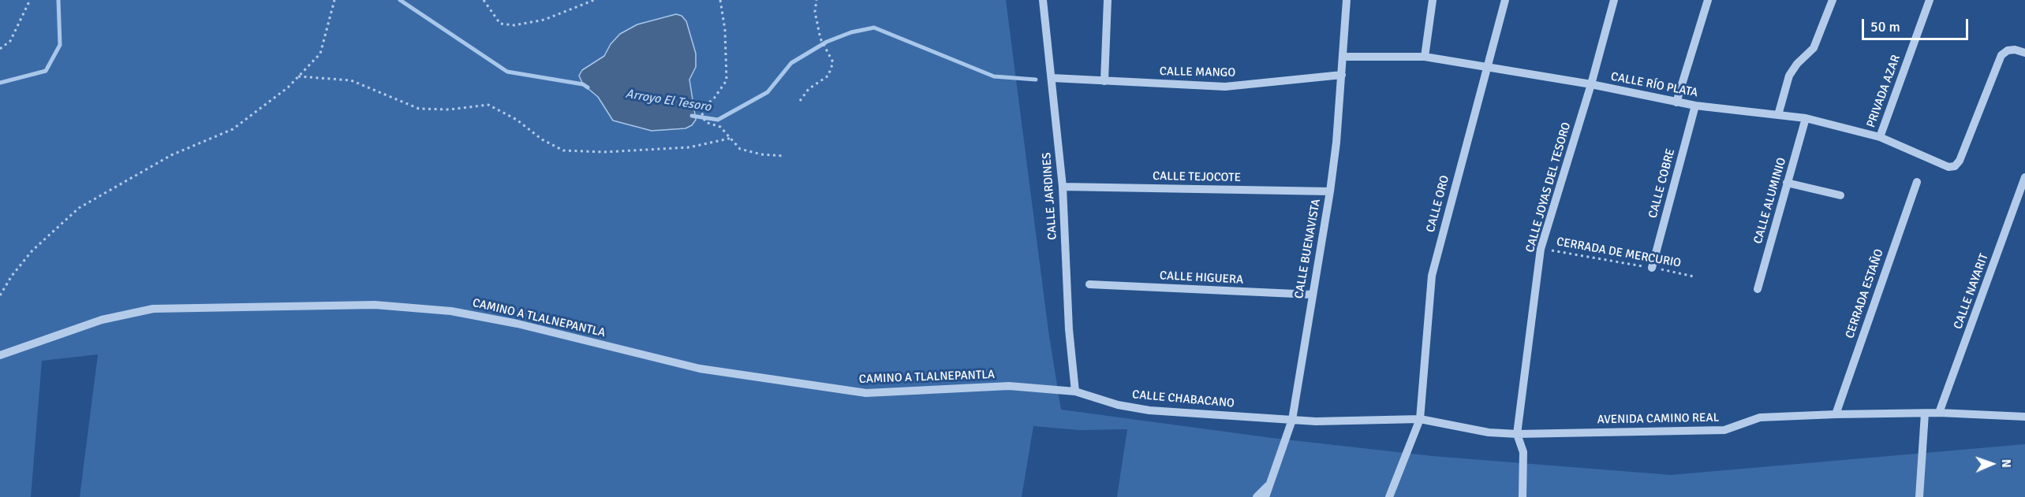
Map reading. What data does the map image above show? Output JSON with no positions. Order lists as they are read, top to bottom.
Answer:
{
  "streets": {
    "street": [
      "CALLE MANGO",
      "CALLE RÍO PLATA",
      "PRIVADA AZAR",
      "CALLE TEJOCOTE",
      "CALLE COBRE",
      "CALLE JOYAS DEL TESORO",
      "CALLE JARDINES",
      "CALLE ALUMINIO",
      "CALLE ORO",
      "CALLE BUENAVISTA",
      "CALLE HIGUERA",
      "CALLE NAYARIT",
      "CERRADA ESTAÑO",
      "CAMINO A TLALNEPANTLA",
      "CALLE CHABACANO",
      "AVENIDA CAMINO REAL"
    ],
    "path": ["CERRADA DE MERCURIO"]
  },
  "crossings": [
    ["CALLE MANGO", "CALLE JARDINES"],
    ["CALLE MANGO", "CALLE BUENAVISTA"],
    ["CALLE RÍO PLATA", "PRIVADA AZAR"],
    ["CALLE RÍO PLATA", "CALLE COBRE"],
    ["CALLE RÍO PLATA", "CALLE JOYAS DEL TESORO"],
    ["CALLE RÍO PLATA", "CALLE ALUMINIO"],
    ["CALLE RÍO PLATA", "CALLE ORO"],
    ["CALLE RÍO PLATA", "CALLE BUENAVISTA"],
    ["CALLE TEJOCOTE", "CALLE JARDINES"],
    ["CALLE TEJOCOTE", "CALLE BUENAVISTA"],
    ["CALLE COBRE", "CERRADA DE MERCURIO"],
    ["CALLE JOYAS DEL TESORO", "CERRADA DE MERCURIO"],
    ["CALLE JOYAS DEL TESORO", "AVENIDA CAMINO REAL"],
    ["CALLE JARDINES", "CAMINO A TLALNEPANTLA"],
    ["CALLE JARDINES", "CALLE CHABACANO"],
    ["CALLE ORO", "AVENIDA CAMINO REAL"],
    ["CALLE BUENAVISTA", "CALLE HIGUERA"],
    ["CALLE BUENAVISTA", "CALLE CHABACANO"],
    ["CALLE BUENAVISTA", "AVENIDA CAMINO REAL"],
    ["CALLE NAYARIT", "AVENIDA CAMINO REAL"],
    ["CERRADA ESTAÑO", "AVENIDA CAMINO REAL"],
    ["CAMINO A TLALNEPANTLA", "CALLE CHABACANO"],
    ["CALLE CHABACANO", "AVENIDA CAMINO REAL"]
  ],
  "water": ["Arroyo El Tesoro"],
  "scale_bar": "50 m",
  "north": "right"
}
